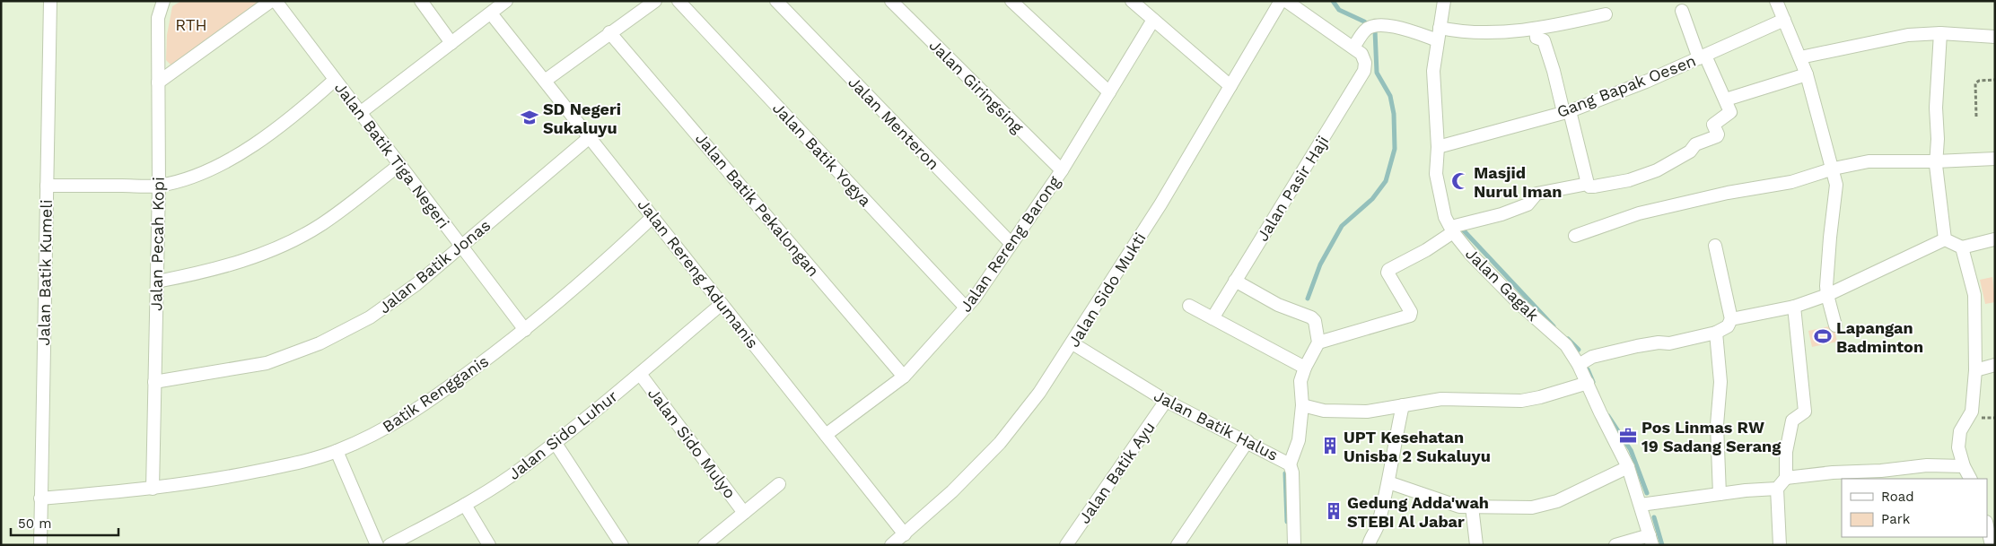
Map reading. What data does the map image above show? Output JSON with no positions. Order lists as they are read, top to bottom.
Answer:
{
  "streets": {
    "street": [
      "Jalan Giringsing",
      "Gang Bapak Oesen",
      "Jalan Menteron",
      "Jalan Batik Yogya",
      "Jalan Batik Tiga Negeri",
      "Jalan Pasir Haji",
      "Jalan Batik Pekalongan",
      "Jalan Pecah Kopi",
      "Jalan Rereng Barong",
      "Jalan Batik Jonas",
      "Jalan Batik Kumeli",
      "Jalan Rereng Adumanis",
      "Jalan Gagak",
      "Jalan Sido Mukti",
      "Batik Rengganis",
      "Jalan Batik Halus",
      "Jalan Sido Luhur",
      "Jalan Sido Mulyo",
      "Jalan Batik Ayu"
    ]
  },
  "crossings": [
    ["Jalan Giringsing", "Jalan Rereng Barong"],
    ["Gang Bapak Oesen", "Jalan Gagak"],
    ["Jalan Menteron", "Jalan Rereng Barong"],
    ["Jalan Batik Yogya", "Jalan Rereng Barong"],
    ["Jalan Batik Tiga Negeri", "Jalan Batik Jonas"],
    ["Jalan Batik Tiga Negeri", "Batik Rengganis"],
    ["Jalan Batik Pekalongan", "Jalan Rereng Barong"],
    ["Jalan Pecah Kopi", "Jalan Batik Jonas"],
    ["Jalan Pecah Kopi", "Batik Rengganis"],
    ["Jalan Rereng Barong", "Jalan Rereng Adumanis"],
    ["Jalan Batik Jonas", "Jalan Rereng Adumanis"],
    ["Jalan Batik Kumeli", "Batik Rengganis"],
    ["Jalan Rereng Adumanis", "Jalan Sido Mukti"],
    ["Jalan Rereng Adumanis", "Batik Rengganis"],
    ["Jalan Rereng Adumanis", "Jalan Sido Luhur"],
    ["Jalan Sido Mukti", "Jalan Batik Halus"],
    ["Jalan Batik Halus", "Jalan Batik Ayu"],
    ["Jalan Sido Luhur", "Jalan Sido Mulyo"]
  ],
  "parks": ["RTH"],
  "places": {
    "school or university": ["SD Negeri Sukaluyu"],
    "mosque": ["Masjid Nurul Iman"],
    "sports": ["Lapangan Badminton"],
    "office": ["Pos Linmas RW 19 Sadang Serang"],
    "building": ["UPT Kesehatan Unisba 2 Sukaluyu", "Gedung Adda'wah STEBI Al Jabar"]
  },
  "legend": ["Road", "Park"],
  "scale_bar": "50 m"
}
